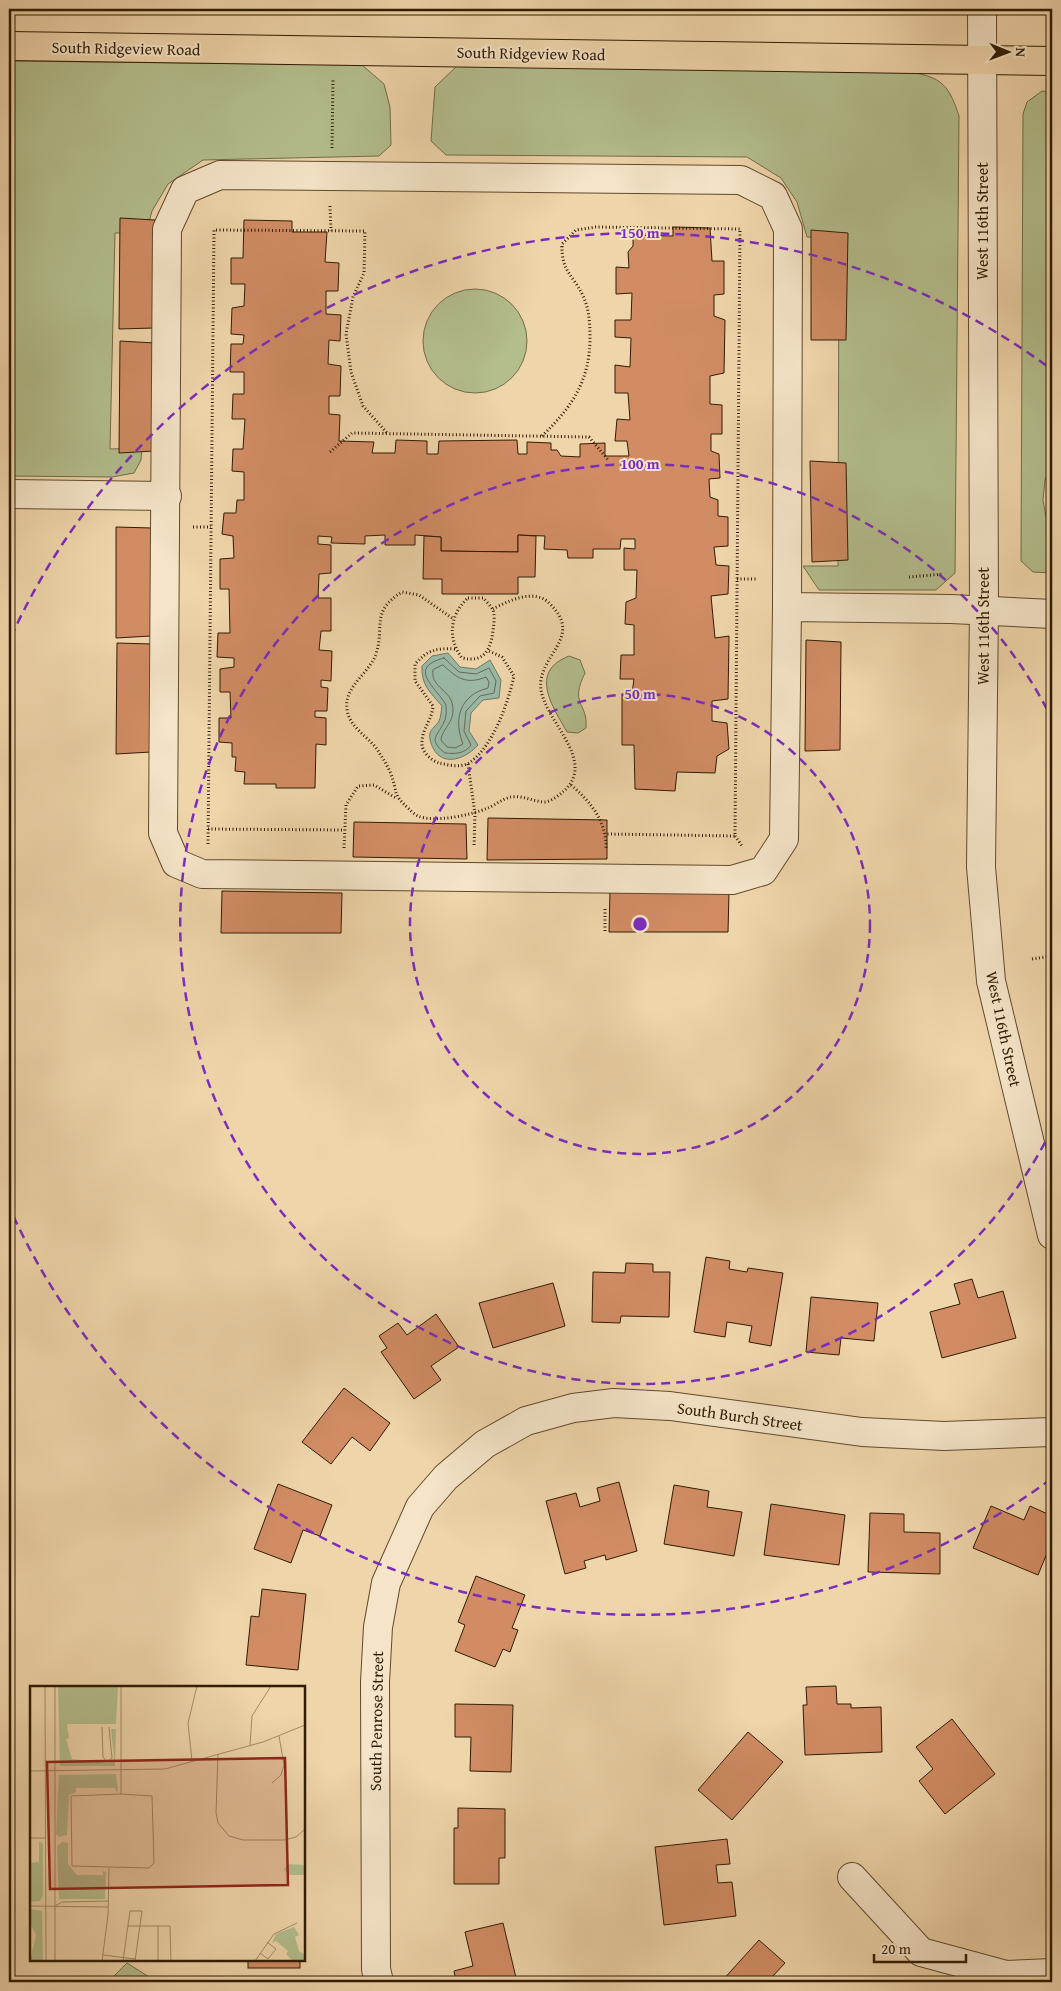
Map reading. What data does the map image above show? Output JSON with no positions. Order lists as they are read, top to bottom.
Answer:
{
  "streets": {
    "main road": ["South Ridgeview Road"],
    "street": ["West 116th Street", "South Burch Street", "South Penrose Street"]
  },
  "crossings": [
    ["South Ridgeview Road", "West 116th Street"],
    ["South Burch Street", "South Penrose Street"]
  ],
  "scale_bar": "20 m",
  "north": "right",
  "rings": ["150 m", "100 m", "50 m"]
}
